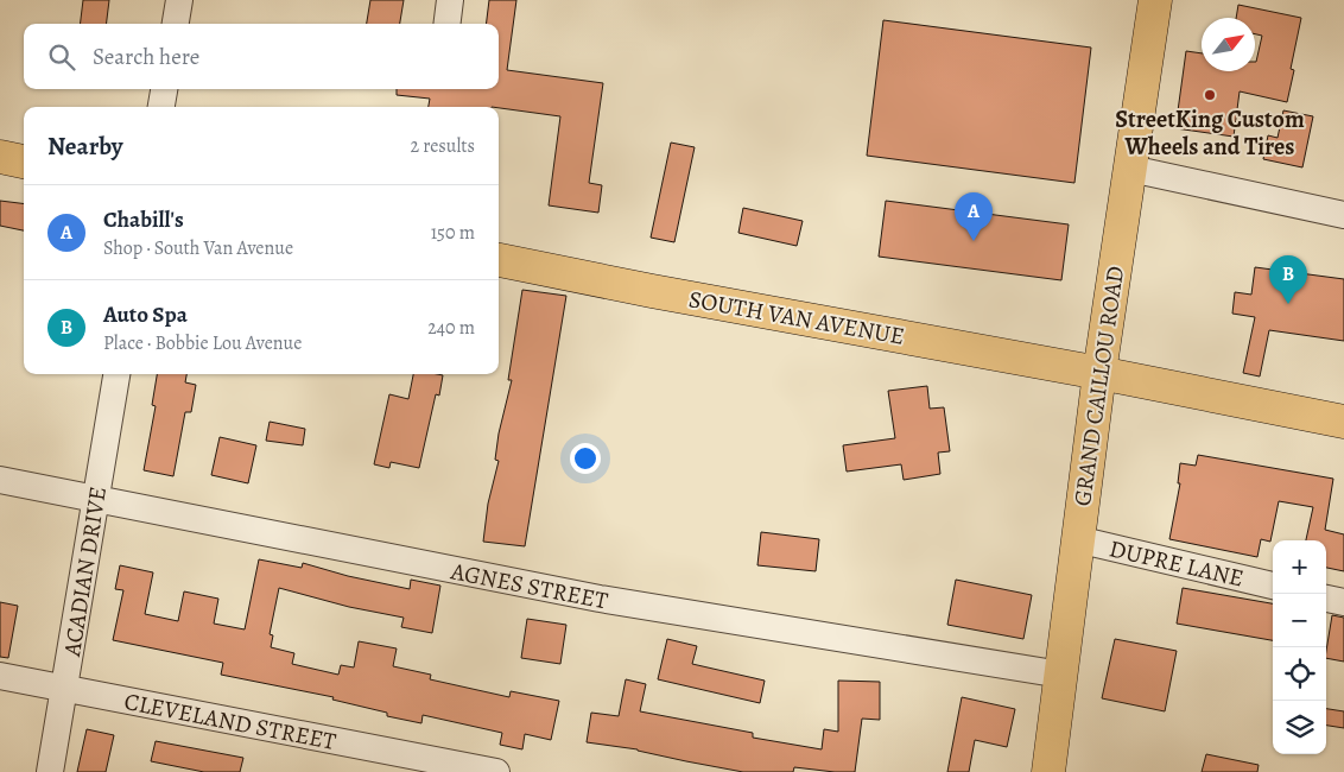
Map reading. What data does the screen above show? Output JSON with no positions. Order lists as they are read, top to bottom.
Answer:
{
  "streets": {
    "main road": ["SOUTH VAN AVENUE", "GRAND CAILLOU ROAD"],
    "street": [
      "DUPRE LANE",
      "ACADIAN DRIVE",
      "AGNES STREET",
      "CLEVELAND STREET"
    ]
  },
  "crossings": [
    ["SOUTH VAN AVENUE", "GRAND CAILLOU ROAD"],
    ["GRAND CAILLOU ROAD", "DUPRE LANE"],
    ["GRAND CAILLOU ROAD", "AGNES STREET"],
    ["ACADIAN DRIVE", "AGNES STREET"],
    ["ACADIAN DRIVE", "CLEVELAND STREET"]
  ],
  "places": ["StreetKing Custom Wheels and Tires"],
  "north": "top right",
  "page": {
    "search": "Search here",
    "heading": ["Nearby", "2 results"],
    "list": [
      {
        "mark": "A",
        "name": "Chabill's",
        "note": "Shop · South Van Avenue",
        "value": "150 m"
      },
      {
        "mark": "B",
        "name": "Auto Spa",
        "note": "Place · Bobbie Lou Avenue",
        "value": "240 m"
      }
    ],
    "pins": ["A", "B"],
    "map_buttons": ["+", "−"]
  }
}
